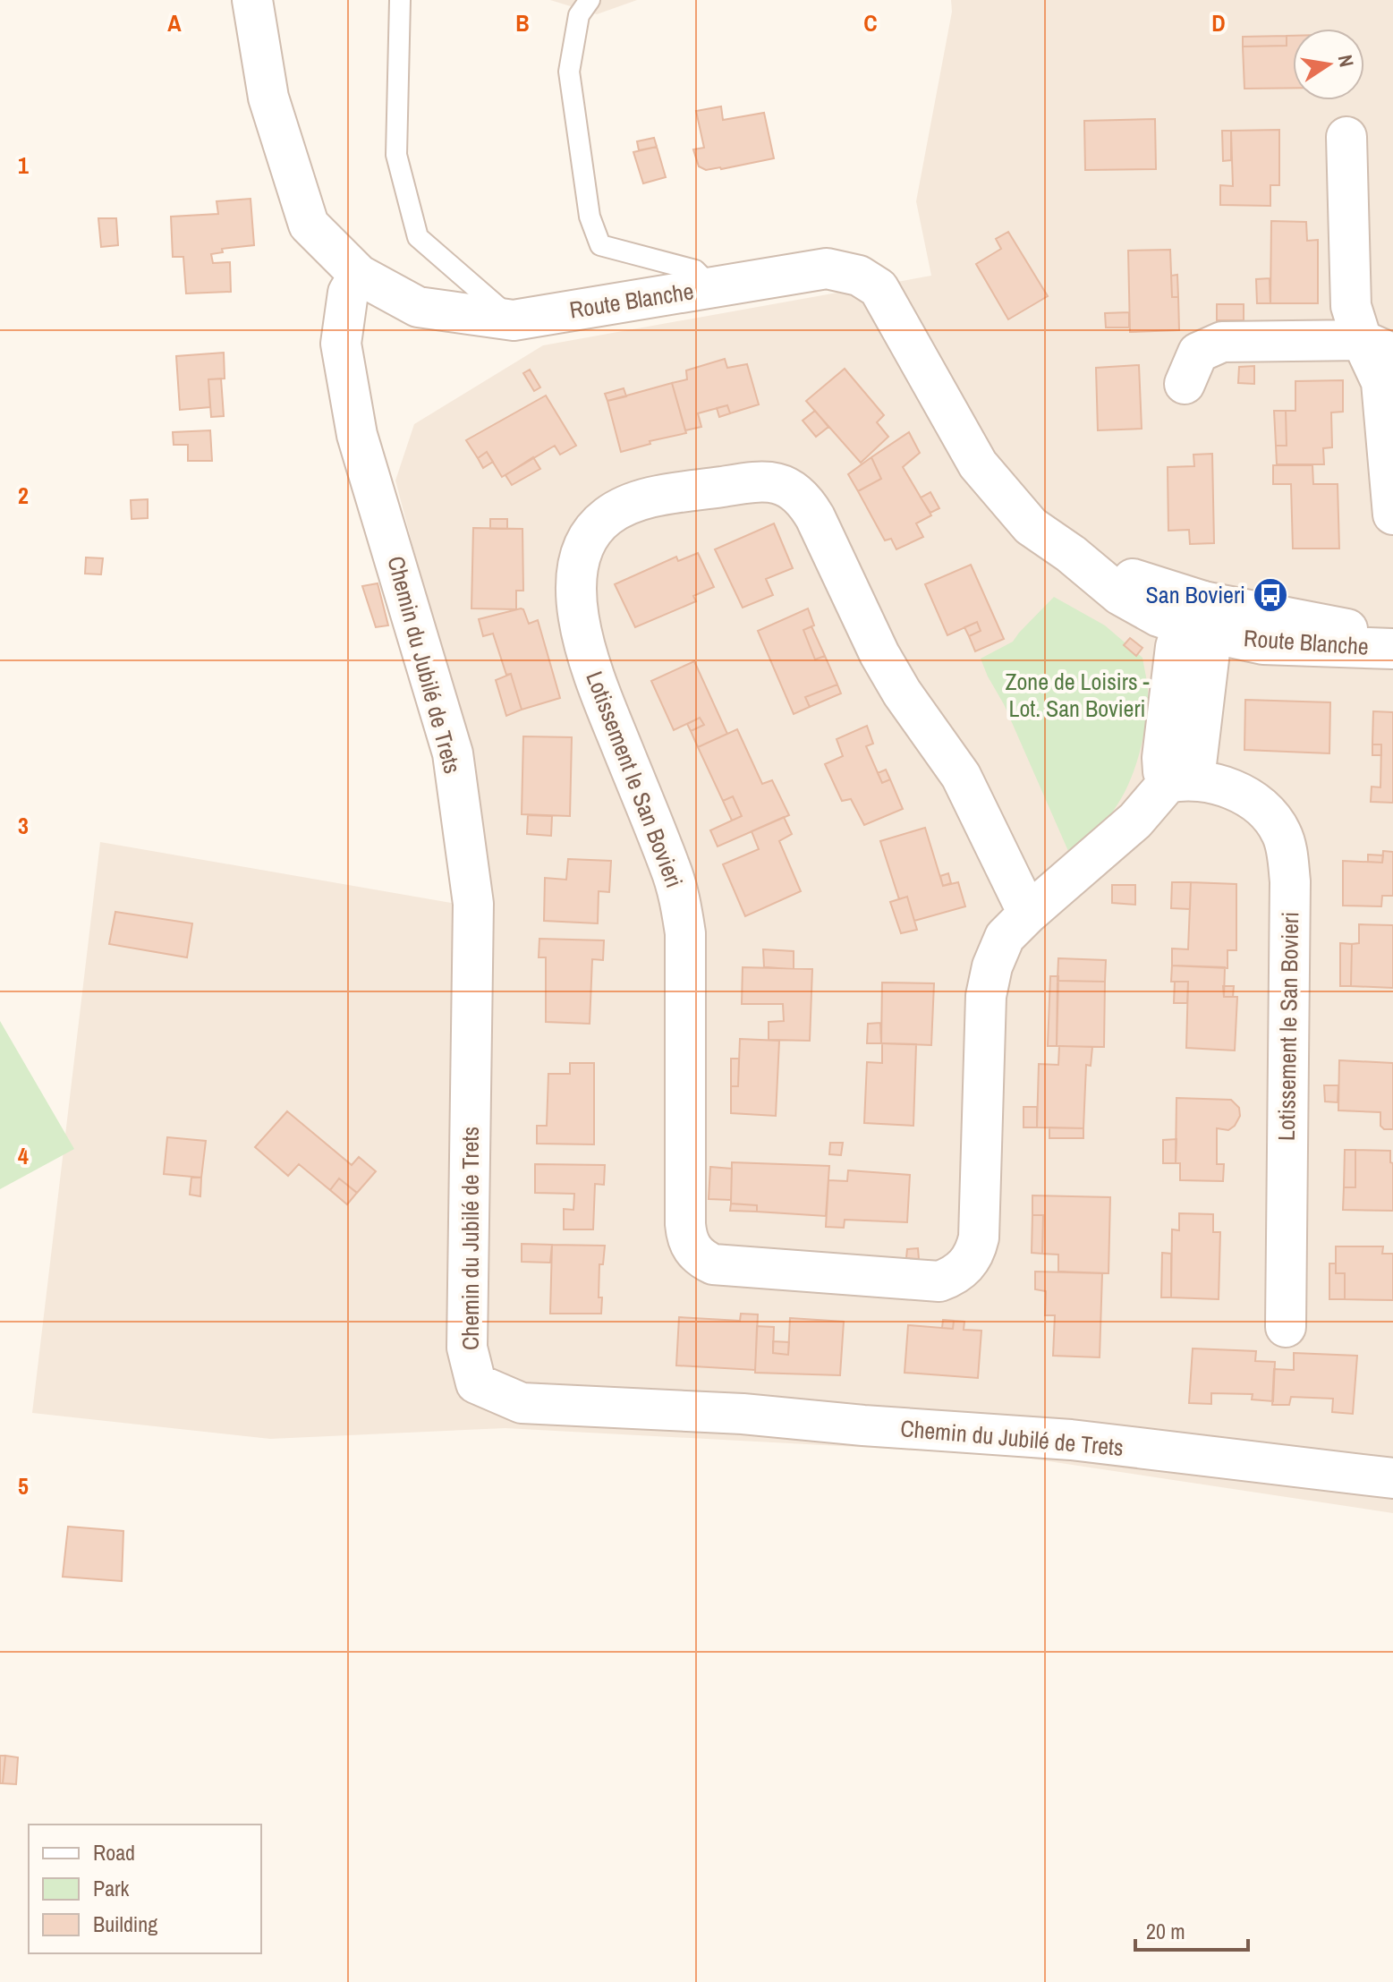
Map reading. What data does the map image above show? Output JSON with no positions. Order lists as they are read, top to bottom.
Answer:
{
  "streets": {
    "street": ["Route Blanche", "Chemin du Jubilé de Trets", "Lotissement le San Bovieri"]
  },
  "crossings": [
    ["Route Blanche", "Chemin du Jubilé de Trets"]
  ],
  "parks": ["Zone de Loisirs - Lot. San Bovieri"],
  "places": {
    "bus stop": ["San Bovieri"]
  },
  "legend": ["Road", "Park", "Building"],
  "scale_bar": "20 m",
  "north": "right",
  "grid": {
    "columns": [
      "A",
      "B",
      "C",
      "D"
    ],
    "rows": [
      "1",
      "2",
      "3",
      "4",
      "5"
    ]
  }
}
